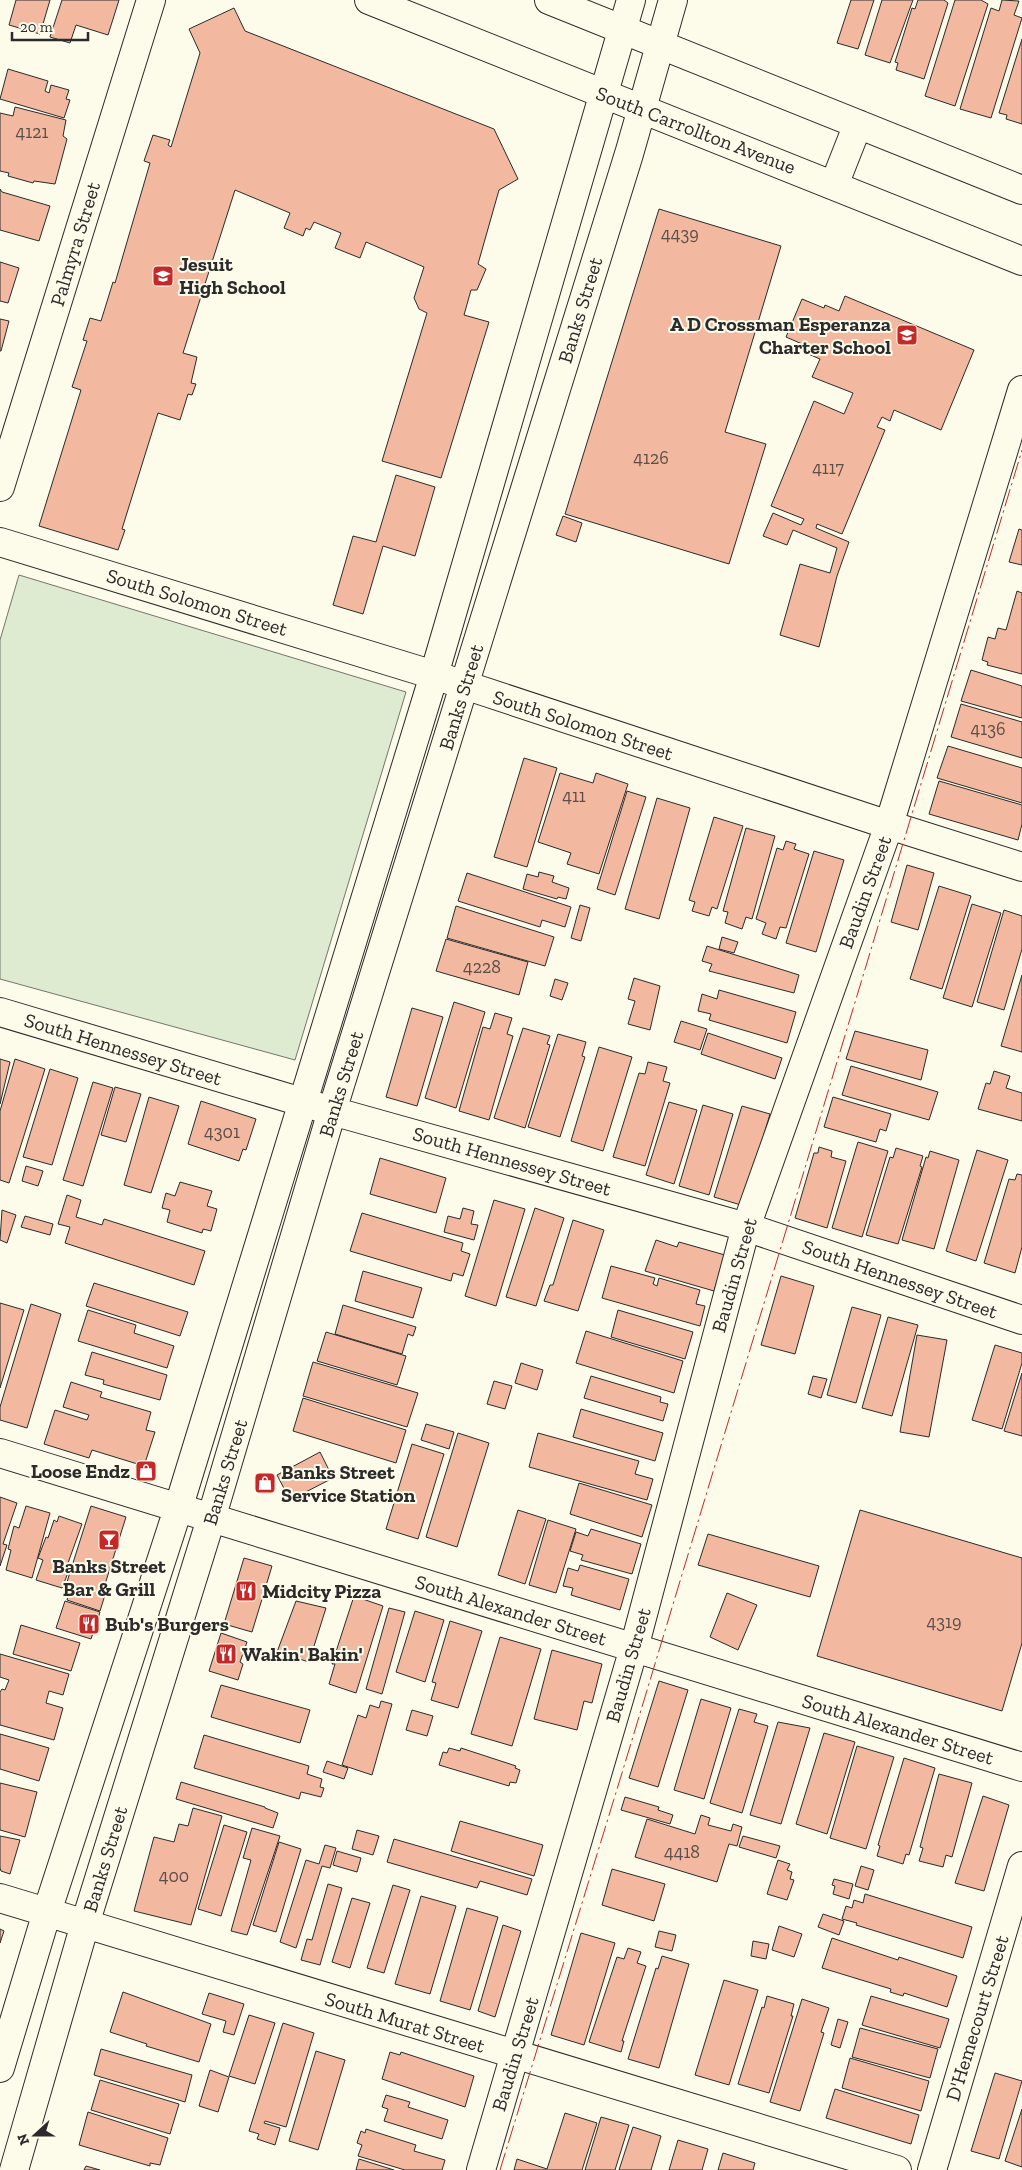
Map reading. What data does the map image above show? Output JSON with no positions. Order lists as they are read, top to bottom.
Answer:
{
  "streets": {
    "street": [
      "South Carrollton Avenue",
      "Palmyra Street",
      "Banks Street",
      "South Solomon Street",
      "Baudin Street",
      "South Hennessey Street",
      "South Alexander Street",
      "D'Hemecourt Street",
      "South Murat Street"
    ]
  },
  "crossings": [
    ["South Carrollton Avenue", "Banks Street"],
    ["Banks Street", "South Solomon Street"],
    ["Banks Street", "South Hennessey Street"],
    ["Banks Street", "South Alexander Street"],
    ["Banks Street", "South Murat Street"],
    ["South Solomon Street", "Baudin Street"],
    ["Baudin Street", "South Hennessey Street"],
    ["Baudin Street", "South Alexander Street"],
    ["Baudin Street", "South Murat Street"]
  ],
  "places": {
    "school or university": ["Jesuit High School", "A D Crossman Esperanza Charter School"],
    "shop": ["Loose Endz", "Banks Street Service Station"],
    "bar": ["Banks Street Bar & Grill"],
    "restaurant": ["Midcity Pizza", "Bub's Burgers", "Wakin' Bakin'"]
  },
  "house_numbers": [
    "4121",
    "4439",
    "4126",
    "4117",
    "4136",
    "411",
    "4228",
    "4301",
    "4319",
    "4418",
    "400"
  ],
  "scale_bar": "20 m",
  "north": "left"
}
